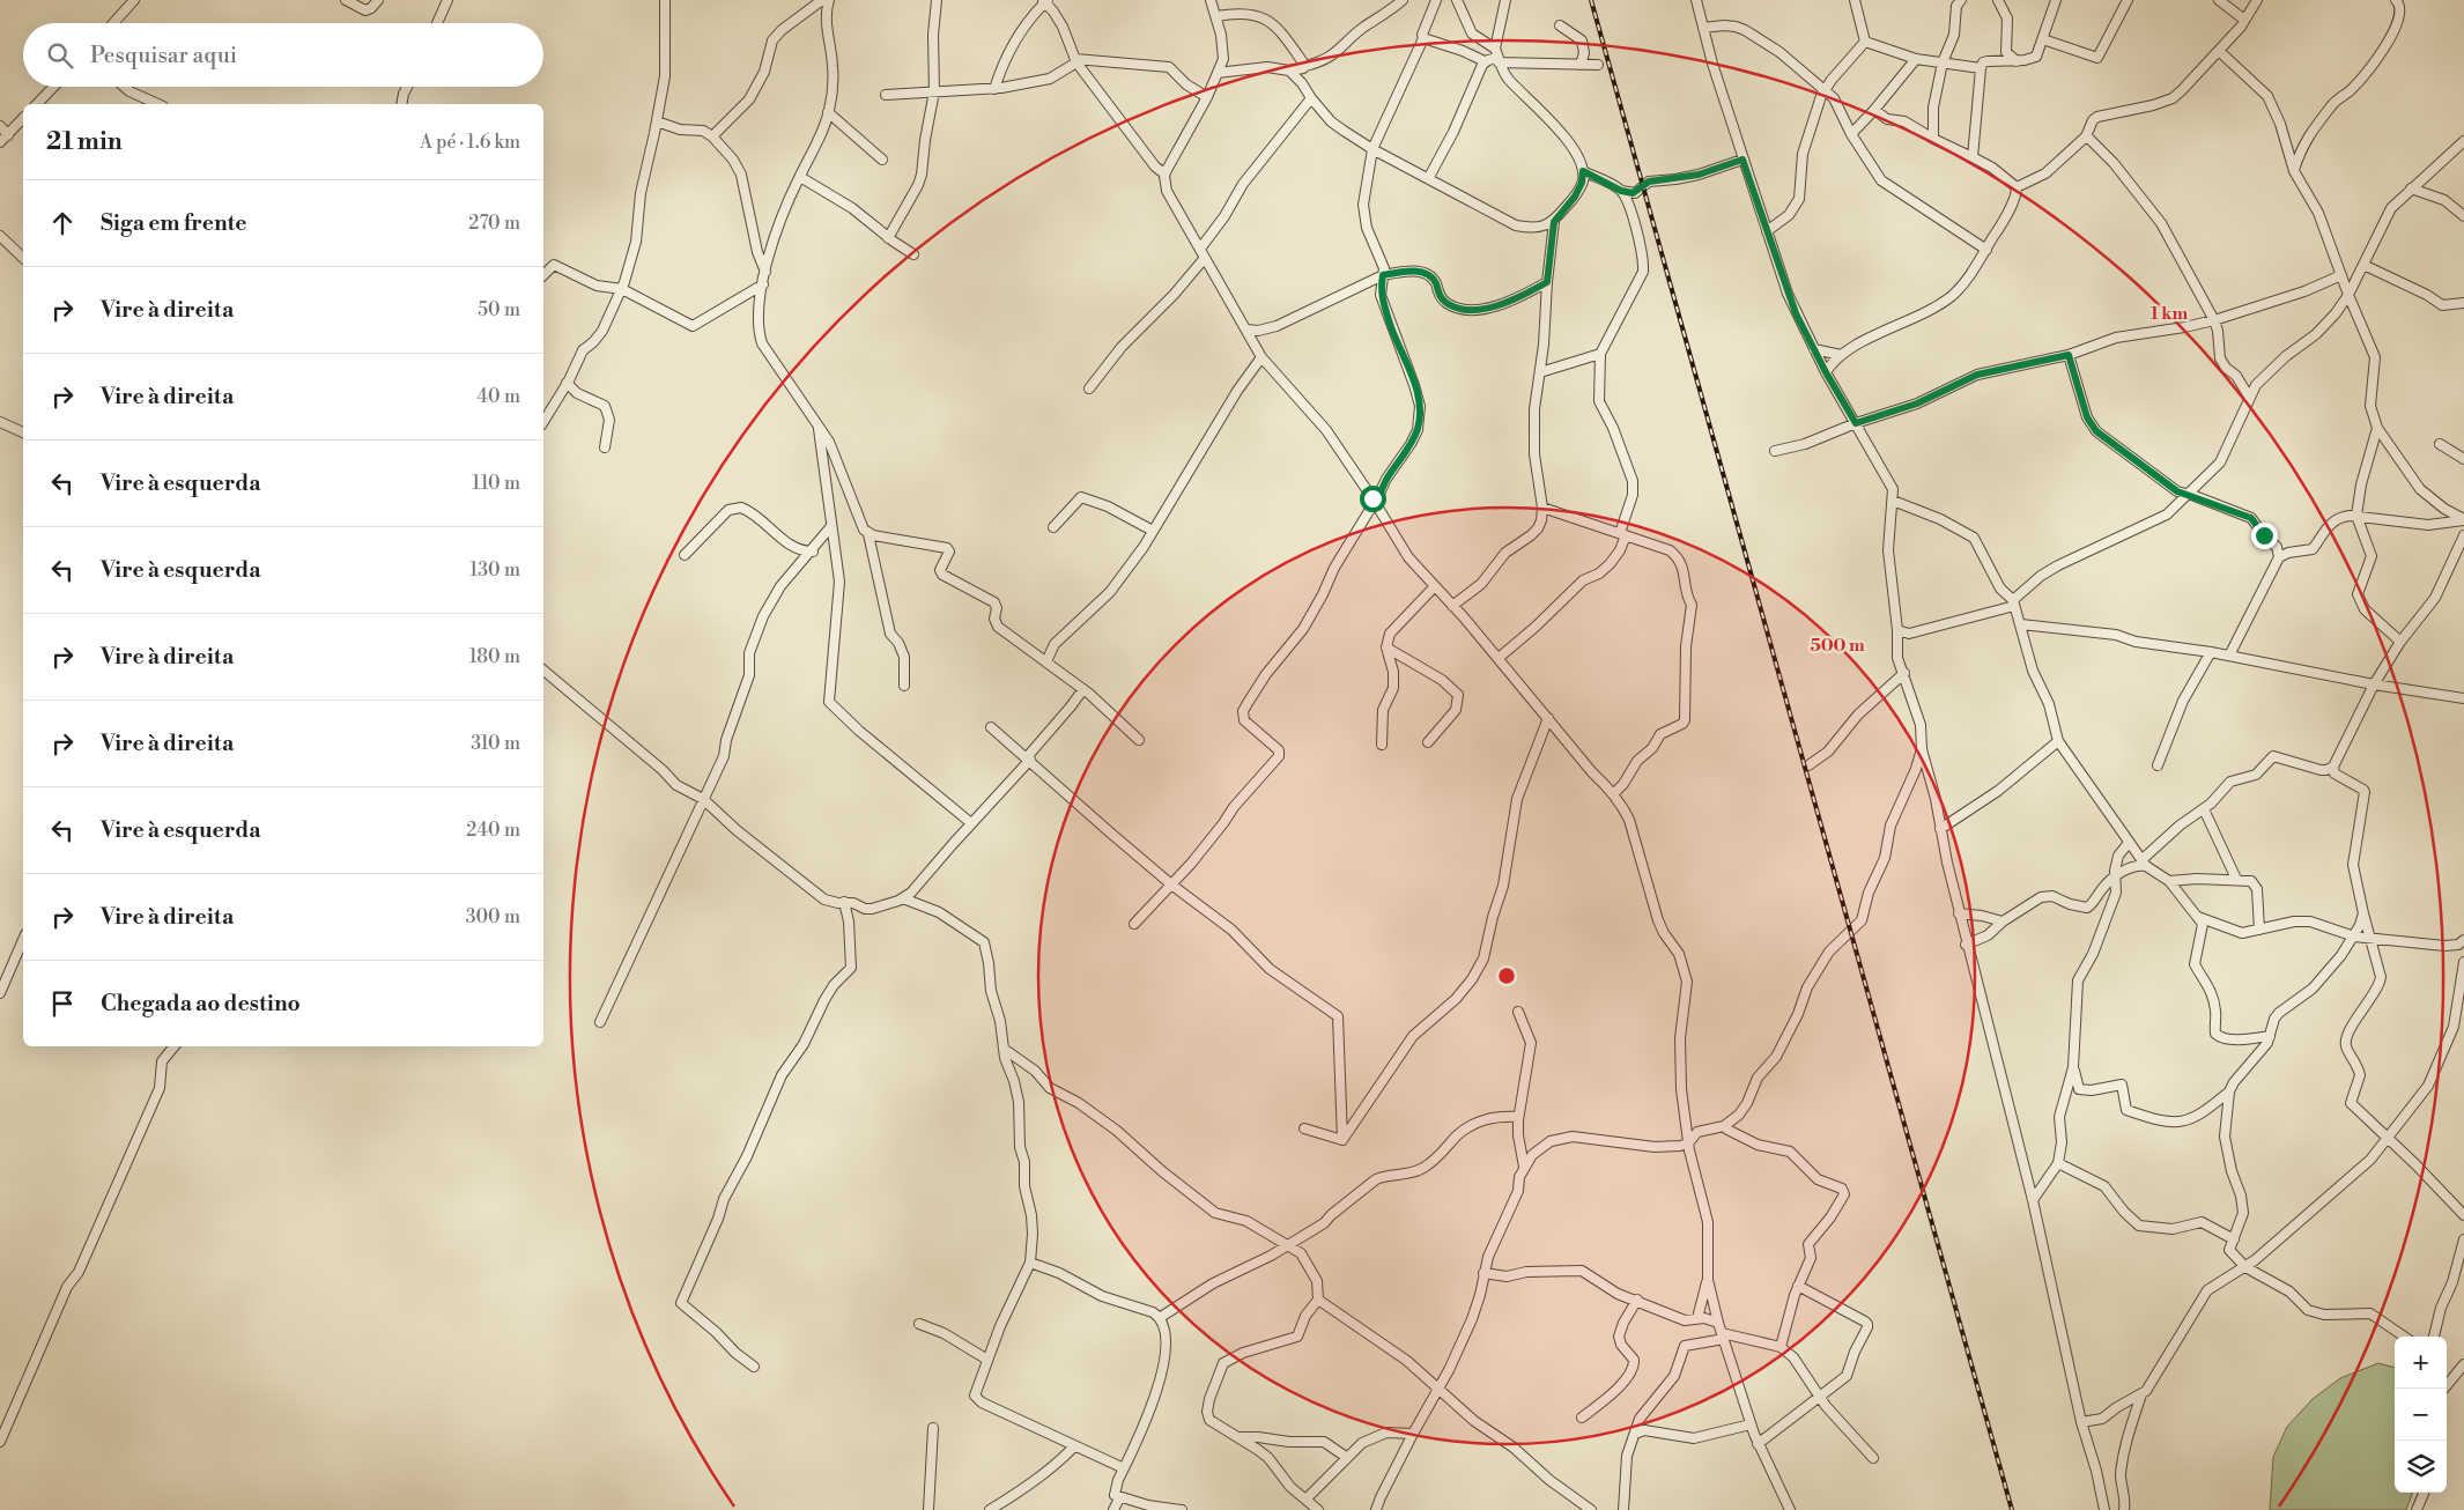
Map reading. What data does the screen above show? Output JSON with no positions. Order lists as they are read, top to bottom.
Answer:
{
  "page": {
    "search": "Pesquisar aqui",
    "heading": ["21 min", "A pé · 1.6 km"],
    "list": [
      ["Siga em frente", "270 m"],
      ["Vire à direita", "50 m"],
      ["Vire à direita", "40 m"],
      ["Vire à esquerda", "110 m"],
      ["Vire à esquerda", "130 m"],
      ["Vire à direita", "180 m"],
      ["Vire à direita", "310 m"],
      ["Vire à esquerda", "240 m"],
      ["Vire à direita", "300 m"],
      "Chegada ao destino"
    ],
    "map_buttons": ["+", "−"]
  },
  "rings": ["1 km", "500 m"]
}
